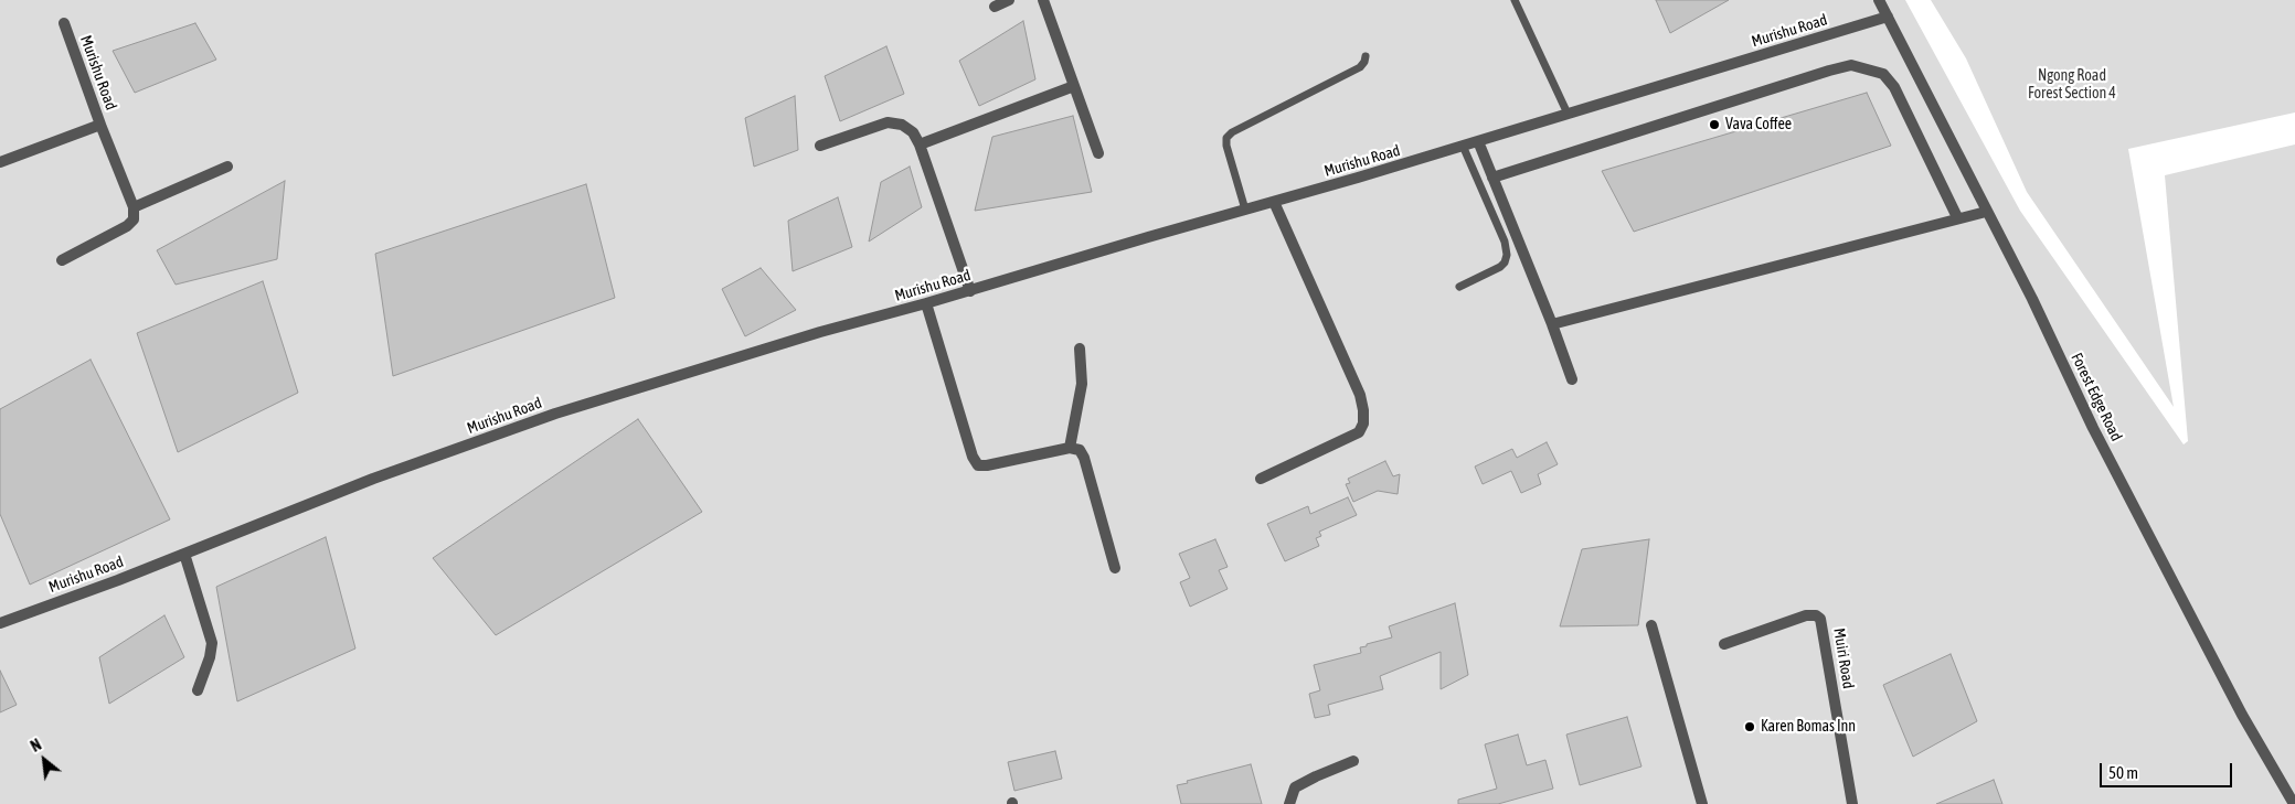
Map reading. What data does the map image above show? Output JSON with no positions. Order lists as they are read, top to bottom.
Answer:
{
  "streets": {
    "street": ["Murishu Road", "Forest Edge Road", "Muiri Road"]
  },
  "crossings": [
    ["Murishu Road", "Forest Edge Road"]
  ],
  "parks": ["Ngong Road Forest Section 4"],
  "places": ["Vava Coffee", "Karen Bomas Inn"],
  "scale_bar": "50 m",
  "north": "top left"
}
